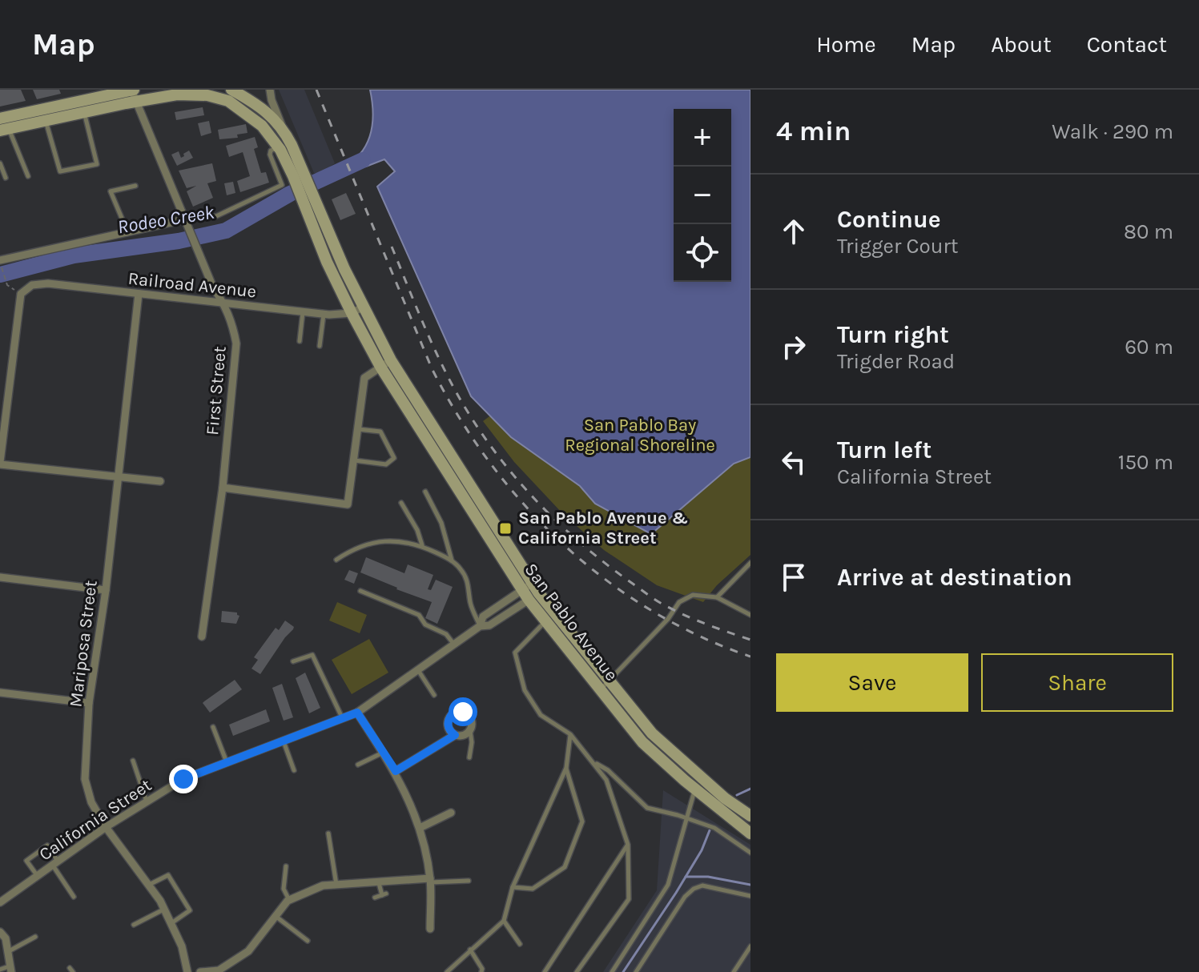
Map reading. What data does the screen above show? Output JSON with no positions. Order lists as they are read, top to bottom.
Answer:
{
  "streets": {
    "main road": ["San Pablo Avenue"],
    "street": [
      "Railroad Avenue",
      "First Street",
      "Mariposa Street",
      "California Street"
    ]
  },
  "crossings": [
    ["Railroad Avenue", "First Street"],
    ["Railroad Avenue", "San Pablo Avenue"],
    ["Railroad Avenue", "Mariposa Street"],
    ["San Pablo Avenue", "California Street"],
    ["Mariposa Street", "California Street"]
  ],
  "water": ["Rodeo Creek"],
  "parks": ["San Pablo Bay Regional Shoreline"],
  "places": {
    "transit": ["San Pablo Avenue & California Street"]
  },
  "page": {
    "header": "Map",
    "nav": [
      "Home",
      "Map",
      "About",
      "Contact"
    ],
    "heading": ["4 min", "Walk · 290 m"],
    "map_buttons": ["+", "−"],
    "list": [
      ["Continue", "Trigger Court", "80 m"],
      ["Turn right", "Trigder Road", "60 m"],
      ["Turn left", "California Street", "150 m"],
      "Arrive at destination"
    ],
    "buttons": ["Save", "Share"]
  }
}
